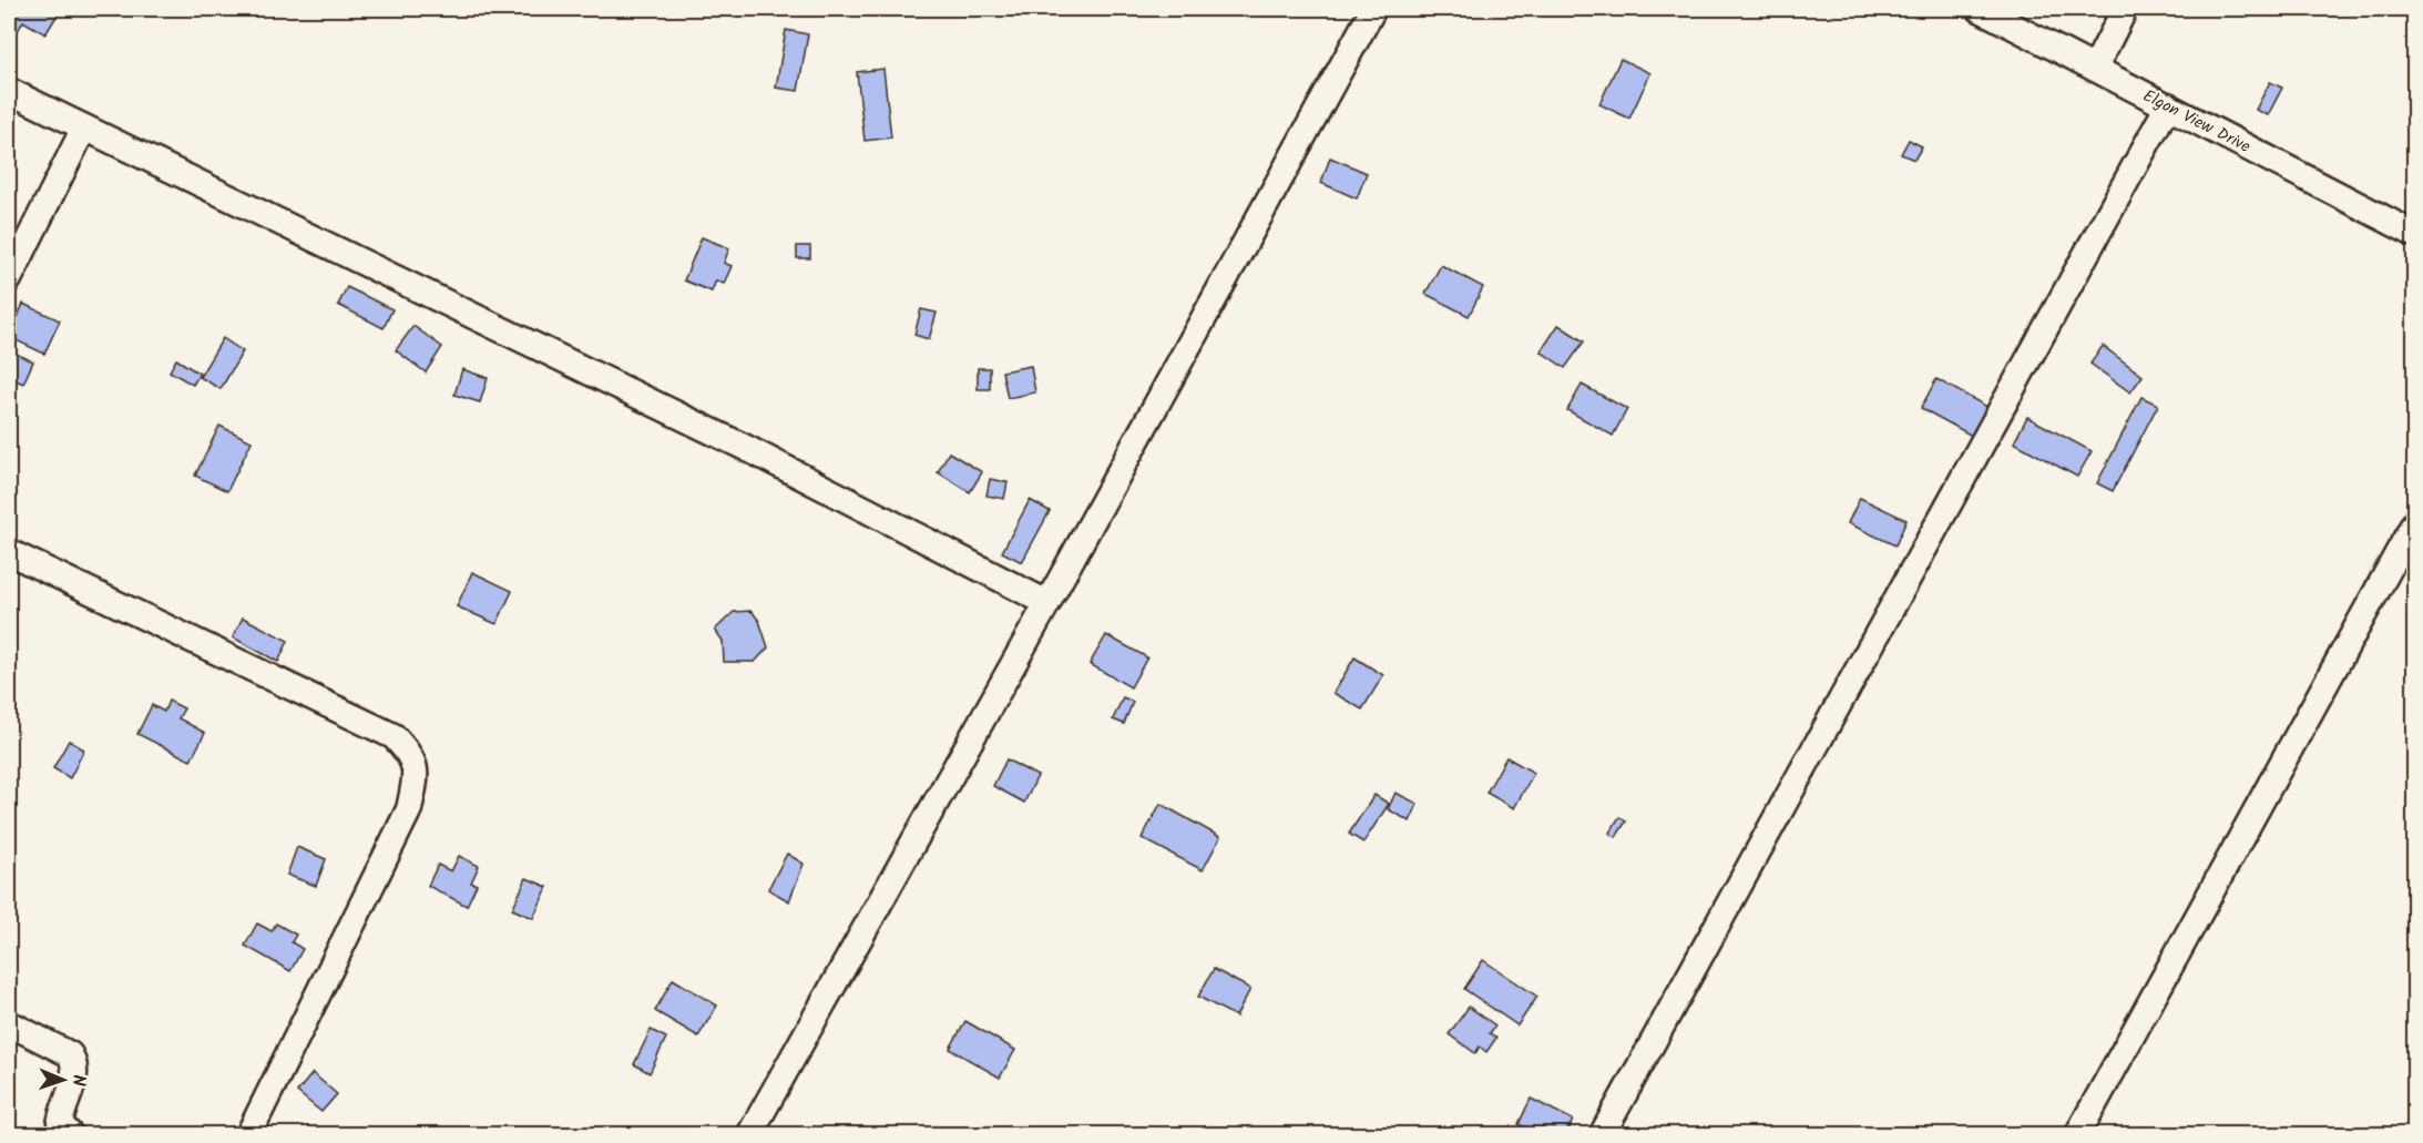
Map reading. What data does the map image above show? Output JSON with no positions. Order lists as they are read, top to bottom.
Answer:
{
  "streets": {
    "street": ["Elgon View Drive"]
  },
  "north": "right"
}
